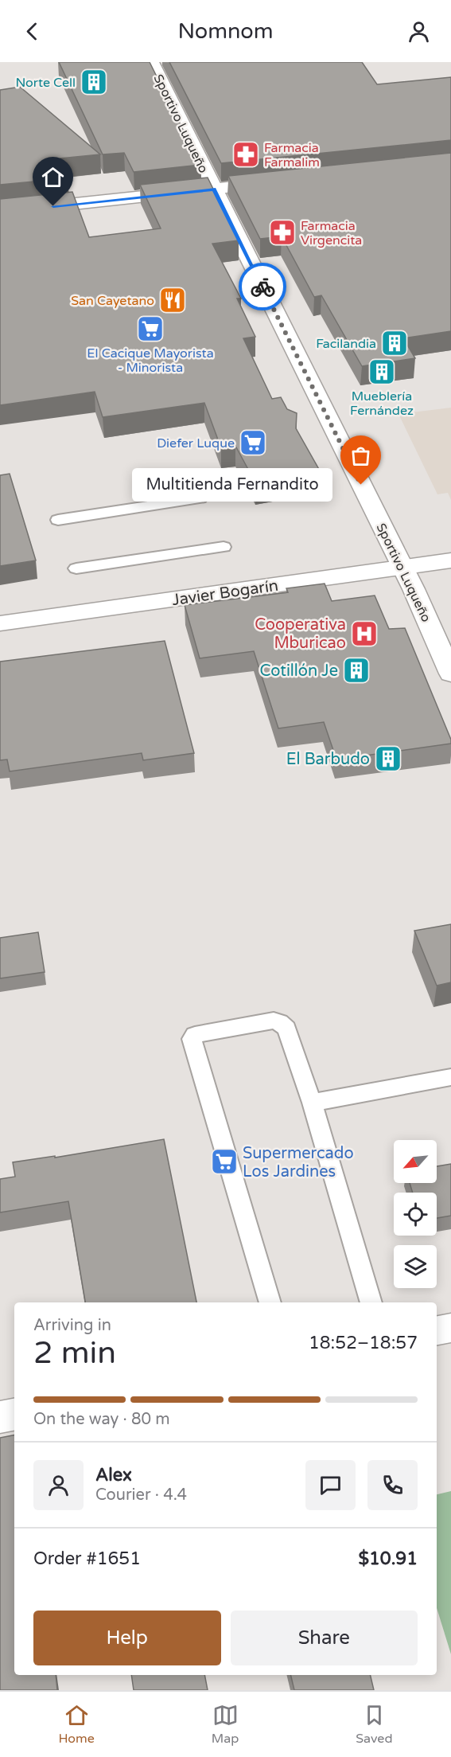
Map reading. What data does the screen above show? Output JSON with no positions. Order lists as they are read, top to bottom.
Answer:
{
  "streets": {
    "street": ["Sportivo Luqueño", "Javier Bogarín"]
  },
  "crossings": [
    ["Sportivo Luqueño", "Javier Bogarín"]
  ],
  "places": {
    "building": [
      "Norte Cell",
      "Facilandia",
      "Mueblería Fernández",
      "Cotillón Je",
      "El Barbudo"
    ],
    "pharmacy": ["Farmacia Farmalim", "Farmacia Virgencita"],
    "restaurant": ["San Cayetano"],
    "supermarket": ["El Cacique Mayorista - Minorista", "Diefer Luque", "Supermercado Los Jardines"],
    "other": ["Multitienda Fernandito"],
    "hospital": ["Cooperativa Mburicao"]
  },
  "north": "bottom left",
  "page": {
    "header": "Nomnom",
    "bubble": "Multitienda Fernandito",
    "heading": ["2 min", "Arriving in", "18:52–18:57"],
    "panel": [
      "Alex",
      "Courier · 4.4",
      "Order #1651",
      "$10.91"
    ],
    "bar": "On the way · 80 m",
    "buttons": ["Help", "Share"],
    "tabs": ["Home", "Map", "Saved"]
  }
}
